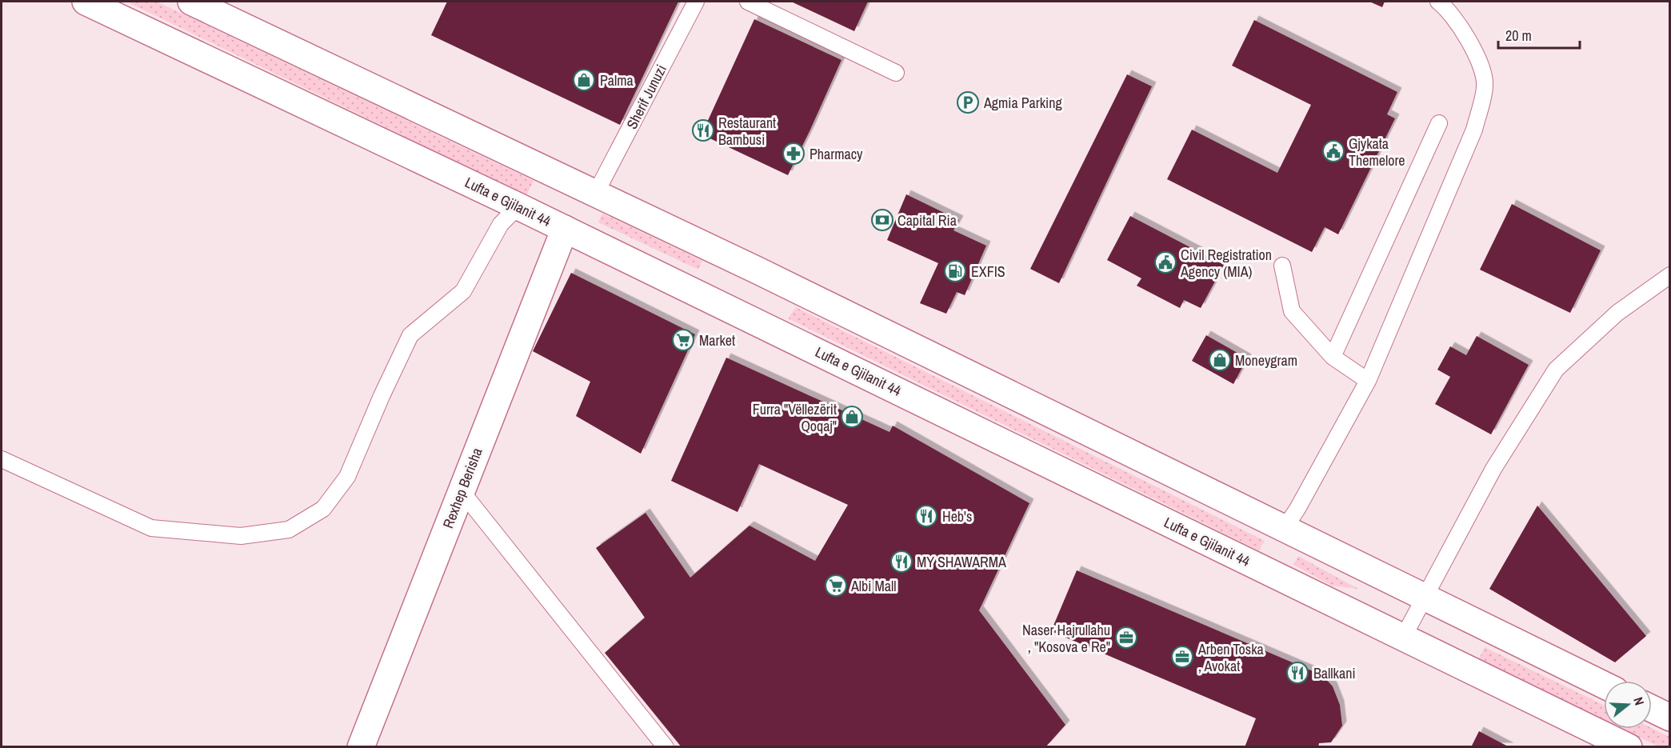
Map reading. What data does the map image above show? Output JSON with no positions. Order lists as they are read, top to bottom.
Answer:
{
  "streets": {
    "main road": ["Lufta e Gjilanit 44", "Rexhep Berisha"],
    "lane": ["Sherif Junuzi"]
  },
  "crossings": [
    ["Lufta e Gjilanit 44", "Rexhep Berisha"]
  ],
  "places": {
    "shop": ["Palma", "Moneygram", "Furra \"Vëllezërit Qoqaj\""],
    "parking": ["Agmia Parking"],
    "restaurant": [
      "Restaurant Bambusi",
      "Heb's",
      "MY SHAWARMA",
      "Ballkani"
    ],
    "public building": ["Gjykata Themelore", "Civil Registration Agency (MIA)"],
    "pharmacy": ["Pharmacy"],
    "bank": ["Capital Ria"],
    "fuel station": ["EXFIS"],
    "supermarket": ["Market", "Albi Mall"],
    "office": ["Naser Hajrullahu , \"Kosova e Re\"", "Arben Toska , Avokat"]
  },
  "scale_bar": "20 m",
  "north": "right"
}
